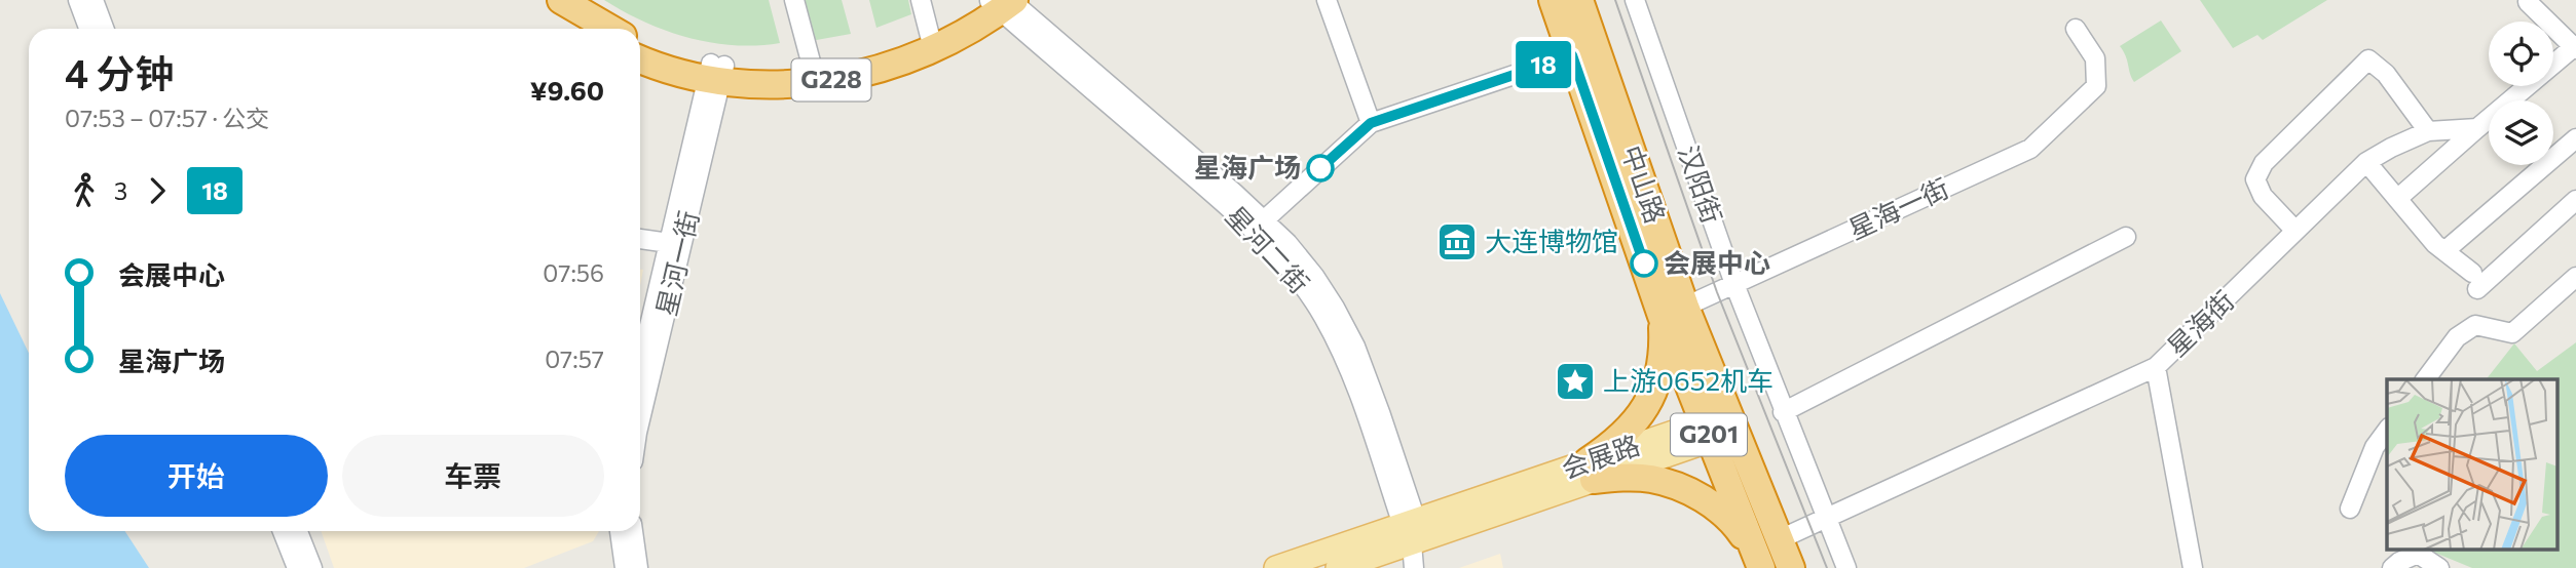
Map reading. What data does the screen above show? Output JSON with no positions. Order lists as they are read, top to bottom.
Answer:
{
  "streets": {
    "highway": ["G228", "中山路", "G201"],
    "main road": ["会展路"],
    "street": [
      "汉阳街",
      "星海一街",
      "星河二街",
      "星河一街",
      "星海街"
    ]
  },
  "crossings": [
    ["G228", "星河二街"],
    ["G228", "星河一街"],
    ["中山路", "星海一街"],
    ["中山路", "星海街"],
    ["中山路", "会展路"],
    ["汉阳街", "星海一街"],
    ["汉阳街", "星海街"],
    ["星河二街", "会展路"]
  ],
  "places": {
    "other": ["星海广场", "会展中心"],
    "museum": ["大连博物馆"],
    "place": ["上游0652机车"]
  },
  "lines": ["bus line 18"],
  "page": {
    "on_map": "18",
    "heading": ["4 分钟", "07:53 – 07:57 · 公交", "¥9.60"],
    "legs": ["3", "18"],
    "list": [
      {
        "name": "会展中心",
        "value": "07:56"
      },
      {
        "name": "星海广场",
        "value": "07:57"
      }
    ],
    "buttons": ["开始", "车票"]
  }
}
